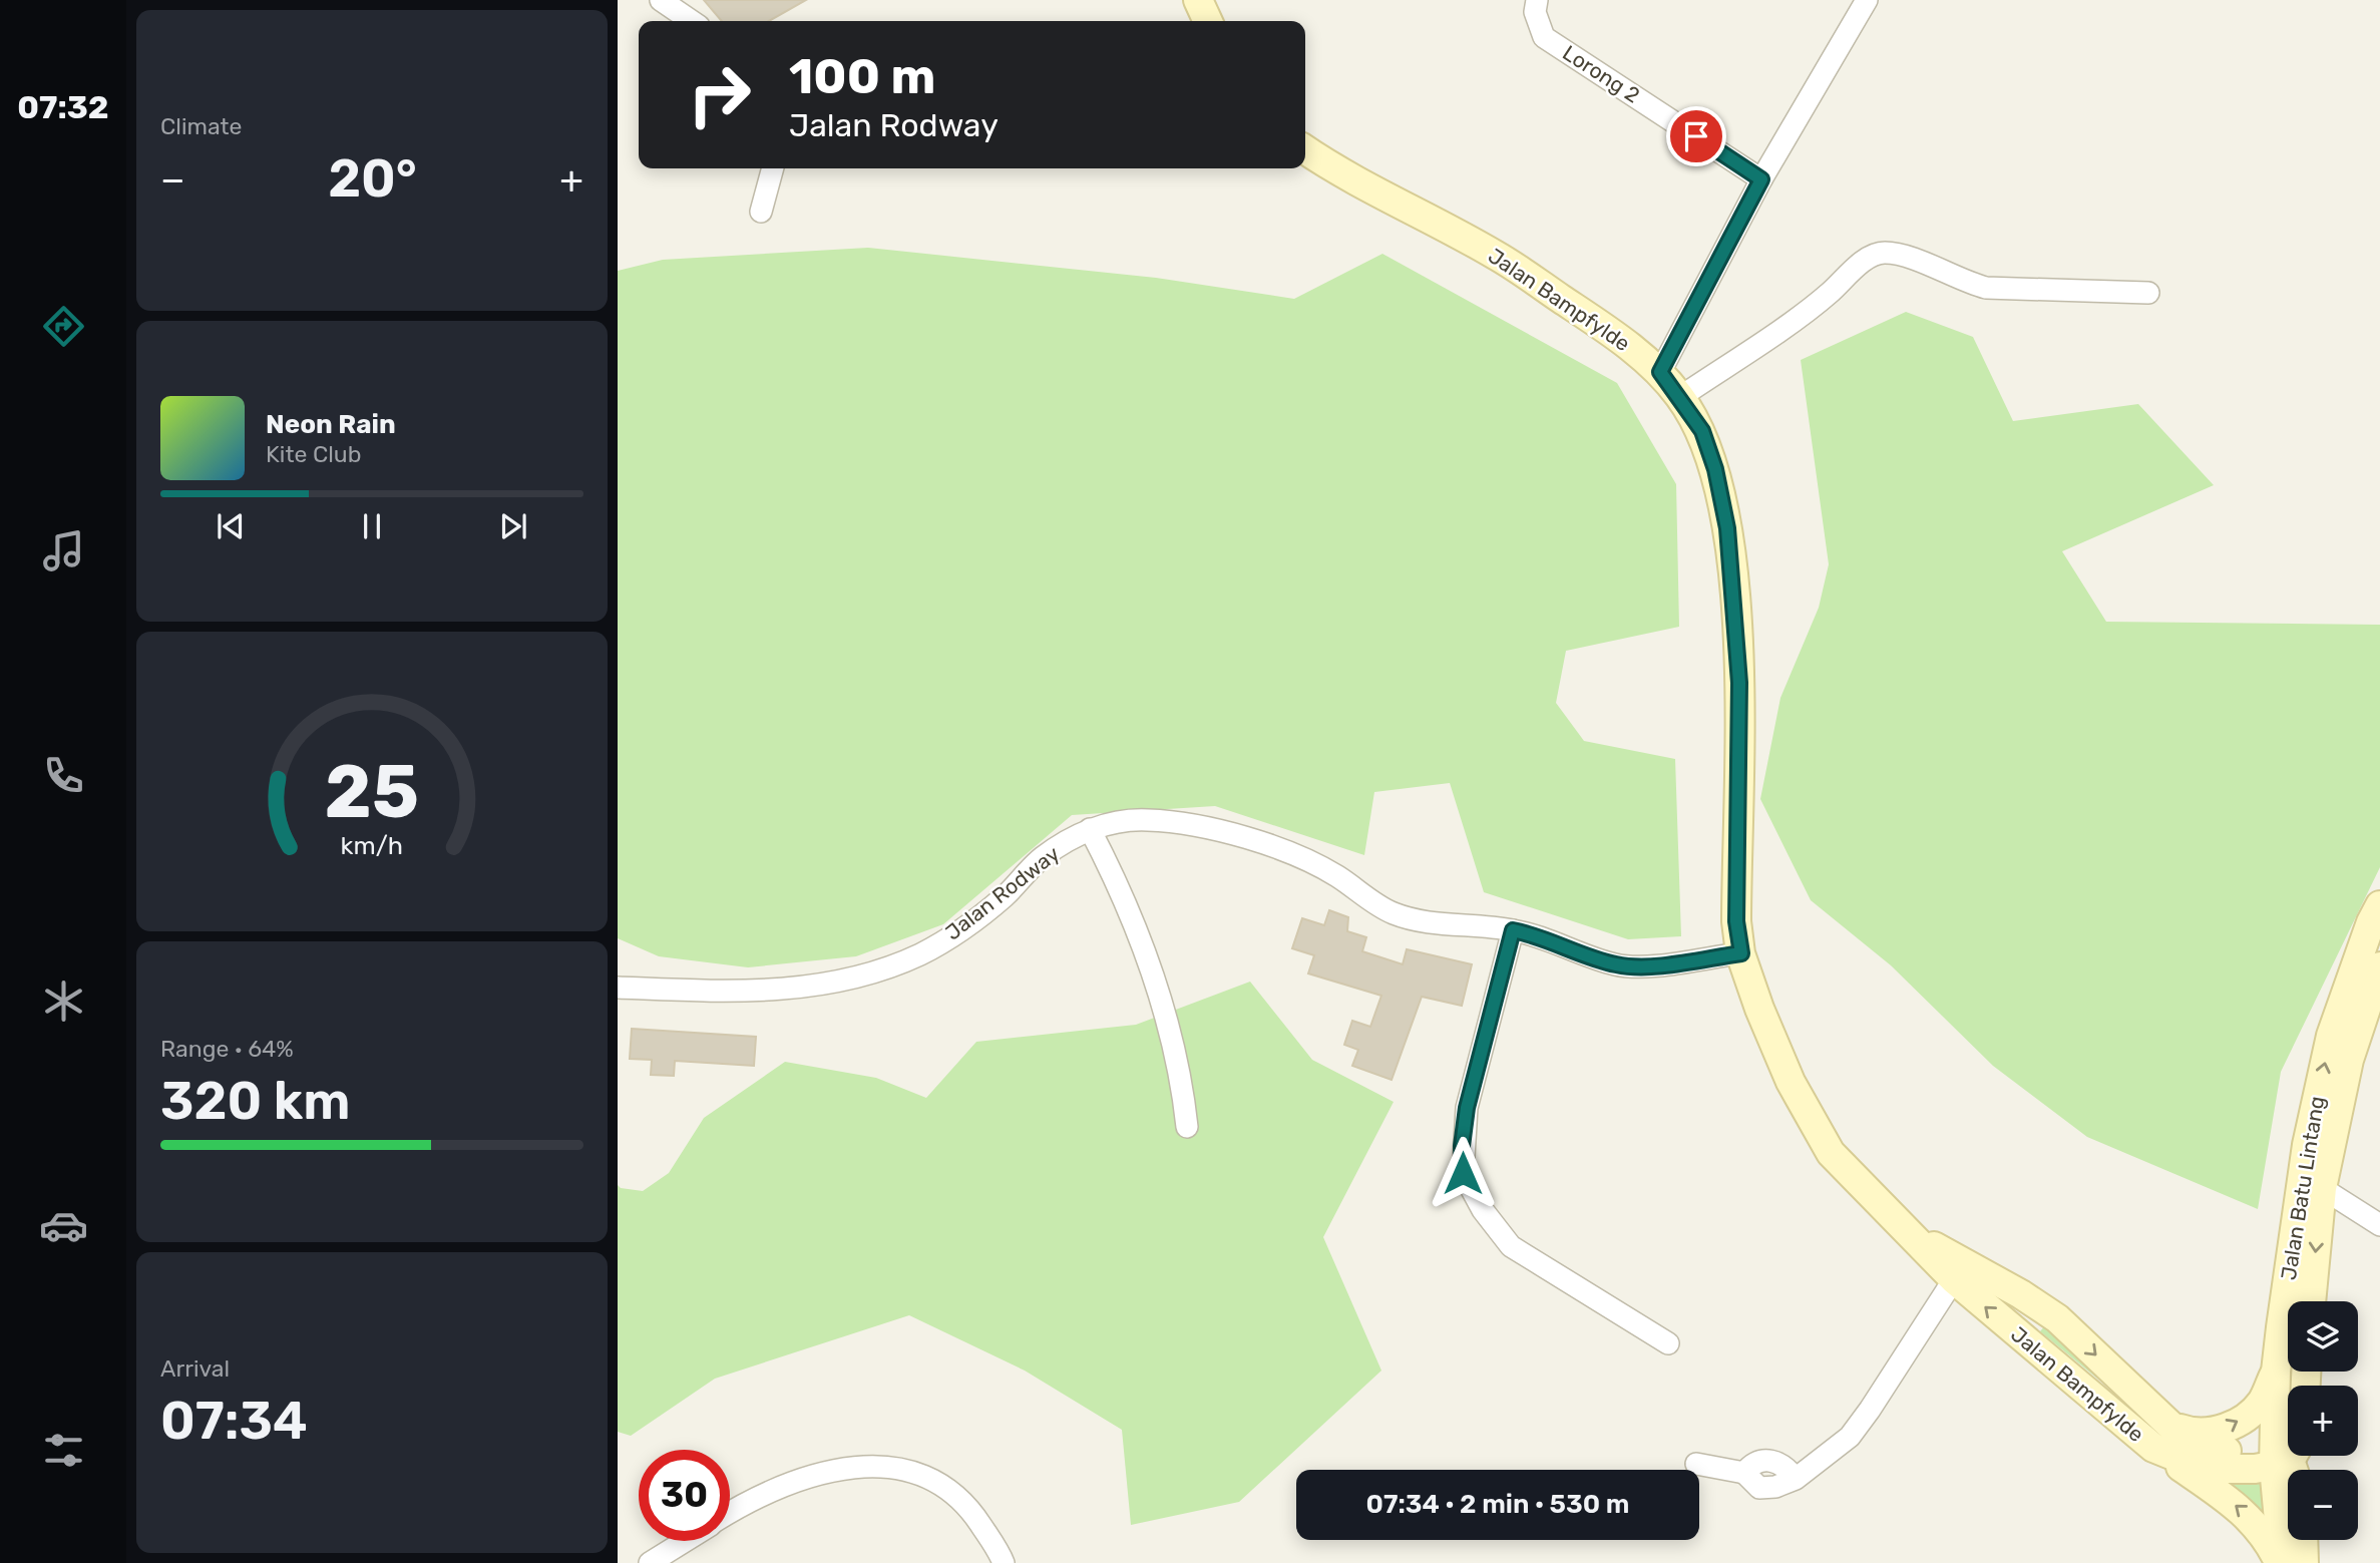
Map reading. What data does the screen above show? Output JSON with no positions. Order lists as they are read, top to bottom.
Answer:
{
  "streets": {
    "street": [
      "Lorong 2",
      "Jalan Bampfylde",
      "Jalan Rodway",
      "Jalan Batu Lintang"
    ]
  },
  "crossings": [
    ["Jalan Bampfylde", "Jalan Rodway"],
    ["Jalan Bampfylde", "Jalan Batu Lintang"]
  ],
  "page": {
    "tabs": "07:32",
    "tile": [
      "Climate",
      ["Range · 64%", "320 km"],
      ["Arrival", "07:34"]
    ],
    "turn": ["100 m", "Jalan Rodway"],
    "heat": ["−", "20°", "+"],
    "song": ["Neon Rain", "Kite Club"],
    "map_buttons": ["+", "−"],
    "limit": "30",
    "trip": "07:34 · 2 min · 530 m",
    "gauge": ["25", "km/h"]
  }
}
